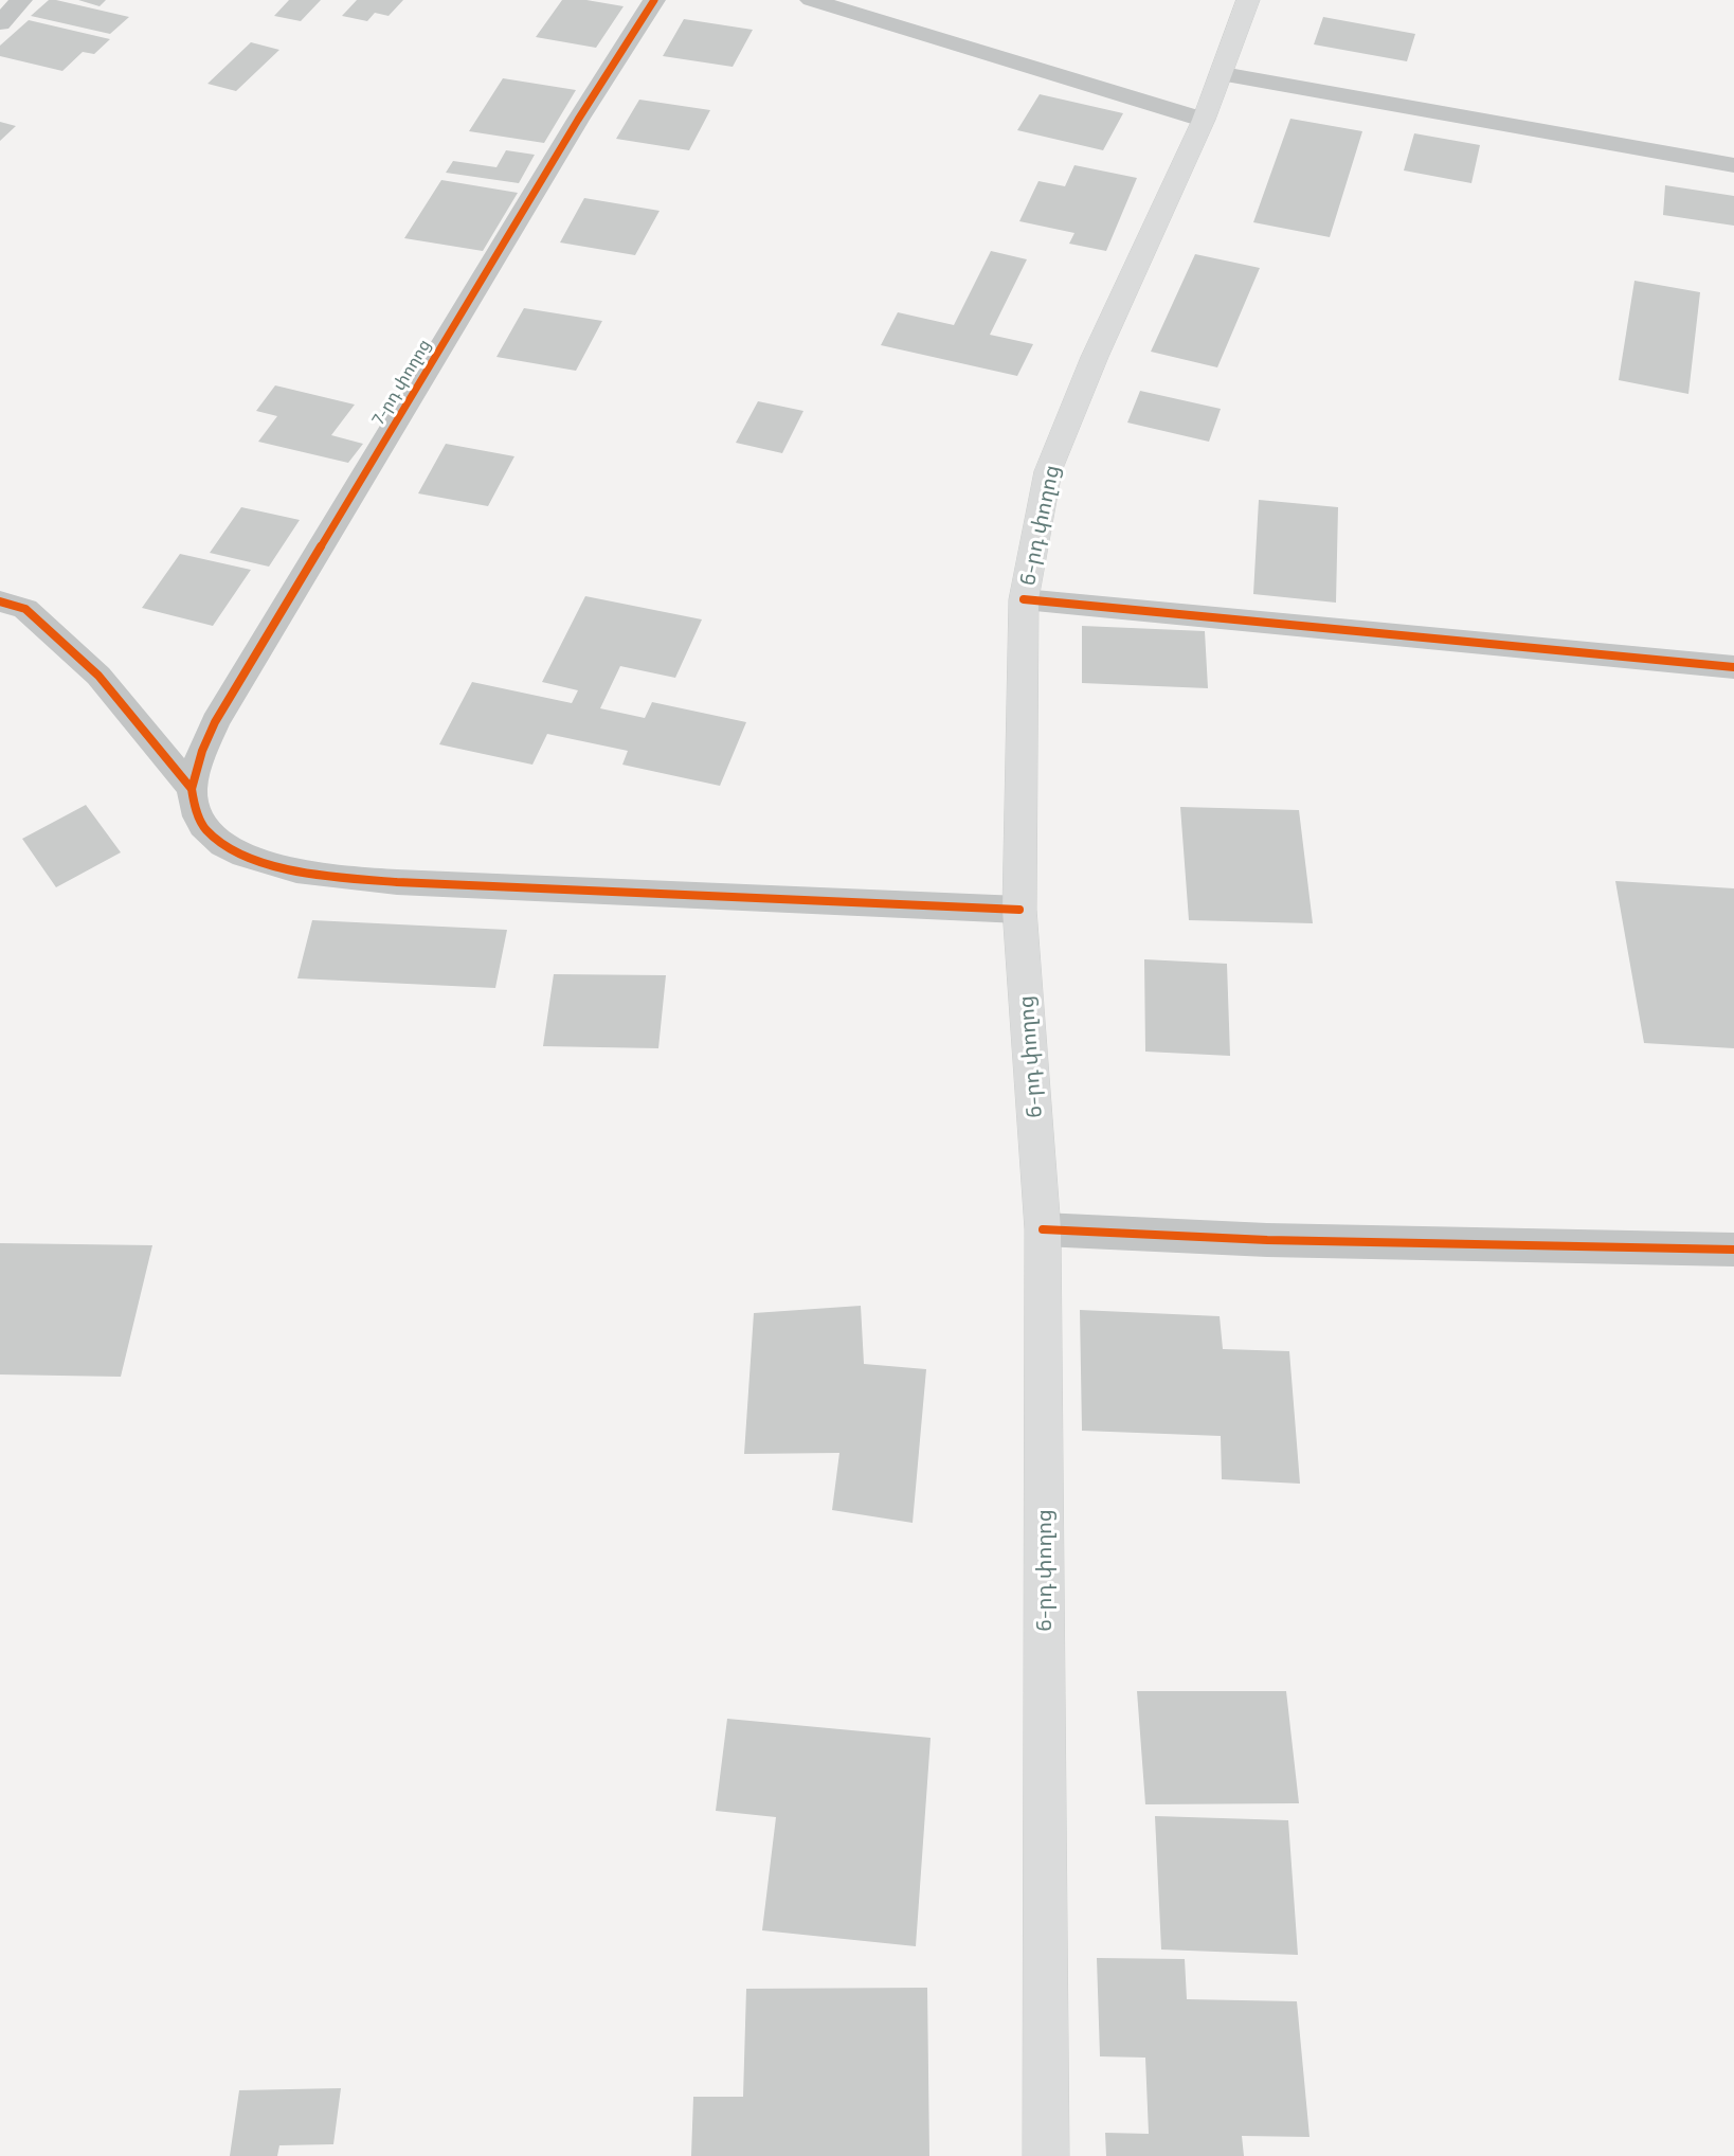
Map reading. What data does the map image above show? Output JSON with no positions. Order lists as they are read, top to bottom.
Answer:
{
  "streets": {
    "main road": ["6-րդ փողոց"],
    "street": ["7-րդ փողոց"]
  }
}
